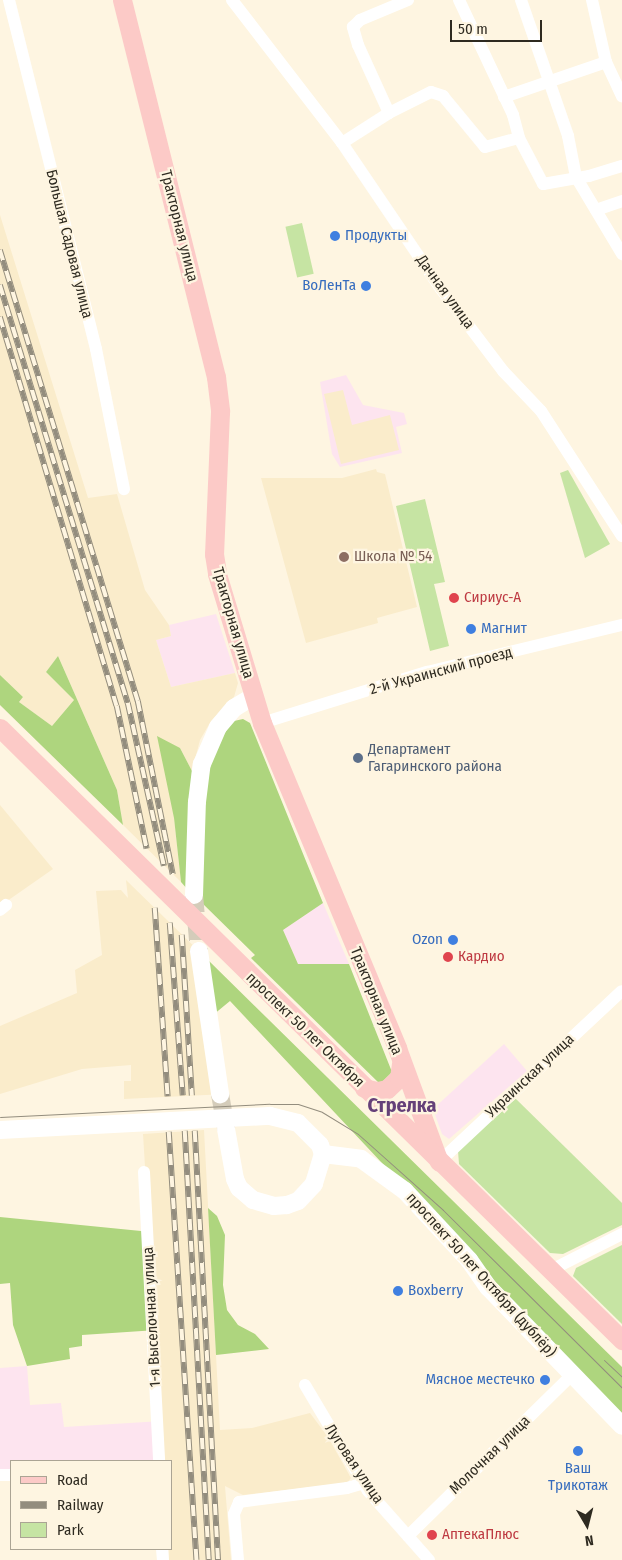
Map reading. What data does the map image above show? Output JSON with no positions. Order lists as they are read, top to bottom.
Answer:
{
  "streets": {
    "main road": ["Тракторная улица", "проспект 50 лет Октября"],
    "street": [
      "Большая Садовая улица",
      "Дачная улица",
      "2-й Украинский проезд",
      "Украинская улица",
      "проспект 50 лет Октября (дублёр)",
      "1-я Выселочная улица",
      "Молочная улица",
      "Луговая улица"
    ]
  },
  "crossings": [
    ["Тракторная улица", "2-й Украинский проезд"],
    ["Тракторная улица", "проспект 50 лет Октября"],
    ["Тракторная улица", "Украинская улица"],
    ["проспект 50 лет Октября", "Украинская улица"],
    ["проспект 50 лет Октября (дублёр)", "Молочная улица"],
    ["Молочная улица", "Луговая улица"]
  ],
  "districts": ["Стрелка"],
  "places": [
    "Продукты",
    "ВоЛенТа",
    "Школа № 54",
    "Сириус-А",
    "Магнит",
    "Департамент Гагаринского района",
    "Ozon",
    "Кардио",
    "Boxberry",
    "Мясное местечко",
    "Ваш Трикотаж",
    "АптекаПлюс"
  ],
  "legend": ["Road", "Railway", "Park"],
  "scale_bar": "50 m",
  "north": "bottom"
}
